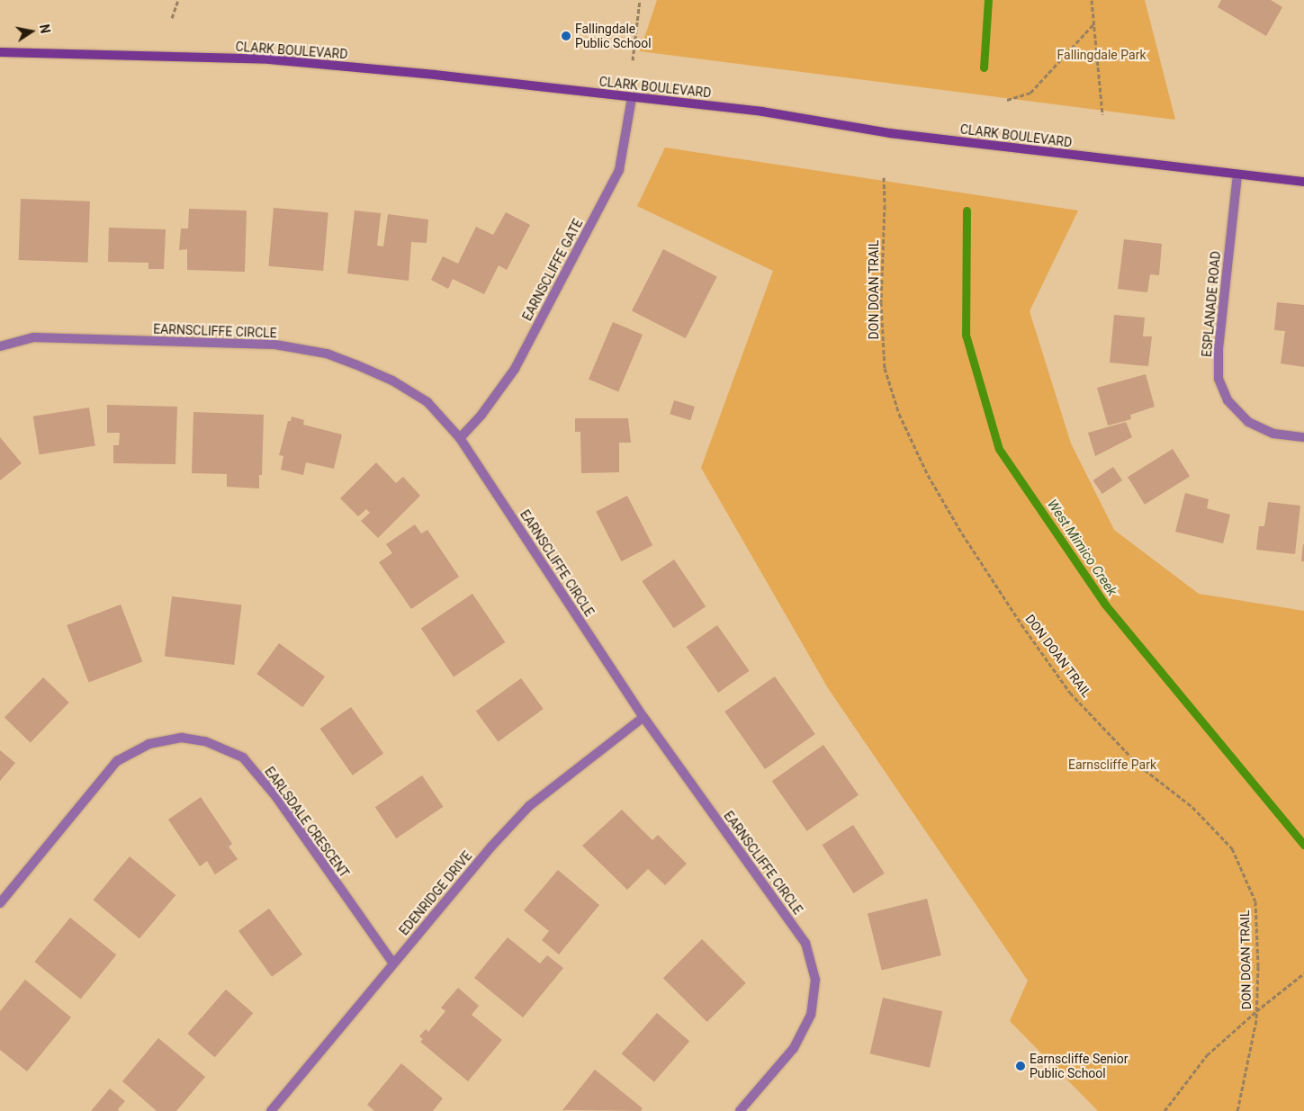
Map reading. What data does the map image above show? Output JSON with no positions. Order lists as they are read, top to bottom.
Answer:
{
  "streets": {
    "street": [
      "CLARK BOULEVARD",
      "EARNSCLIFFE GATE",
      "ESPLANADE ROAD",
      "EARNSCLIFFE CIRCLE",
      "EARLSDALE CRESCENT",
      "EDENRIDGE DRIVE"
    ],
    "path": ["DON DOAN TRAIL"]
  },
  "crossings": [
    ["CLARK BOULEVARD", "EARNSCLIFFE GATE"],
    ["CLARK BOULEVARD", "ESPLANADE ROAD"],
    ["EARNSCLIFFE GATE", "EARNSCLIFFE CIRCLE"],
    ["EARNSCLIFFE CIRCLE", "EDENRIDGE DRIVE"],
    ["EARLSDALE CRESCENT", "EDENRIDGE DRIVE"]
  ],
  "water": ["West Mimico Creek"],
  "parks": ["Fallingdale Park", "Earnscliffe Park"],
  "places": ["Fallingdale Public School", "Earnscliffe Senior Public School"],
  "north": "right"
}
